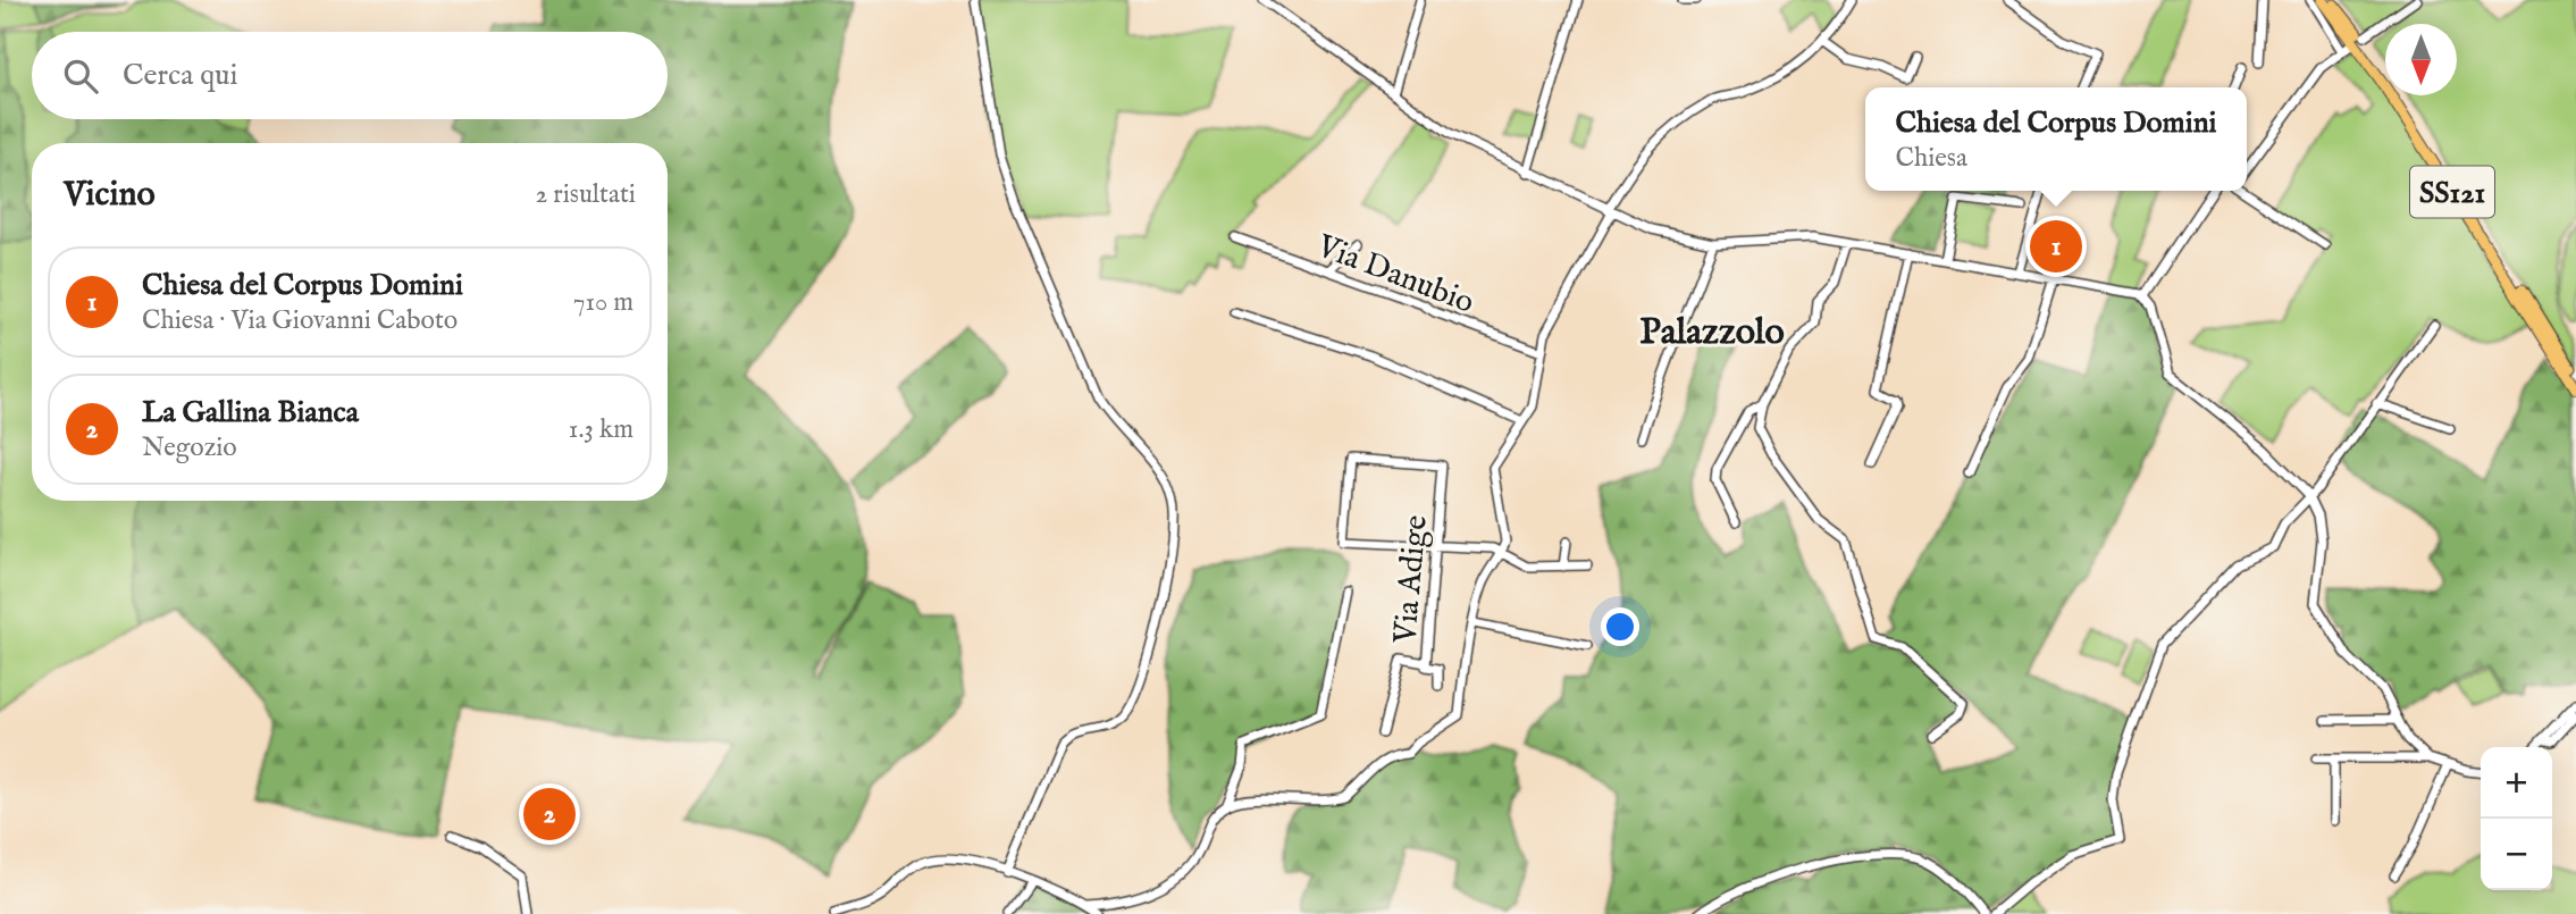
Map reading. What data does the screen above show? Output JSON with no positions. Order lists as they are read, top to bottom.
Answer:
{
  "streets": {
    "main road": ["SS121"],
    "street": ["Via Danubio", "Via Adige"]
  },
  "districts": ["Palazzolo"],
  "north": "bottom",
  "page": {
    "search": "Cerca qui",
    "popup": ["Chiesa del Corpus Domini", "Chiesa"],
    "heading": ["Vicino", "2 risultati"],
    "pins": ["1", "2"],
    "list": [
      {
        "mark": "1",
        "name": "Chiesa del Corpus Domini",
        "note": "Chiesa · Via Giovanni Caboto",
        "value": "710 m"
      },
      {
        "mark": "2",
        "name": "La Gallina Bianca",
        "note": "Negozio",
        "value": "1.3 km"
      }
    ],
    "map_buttons": ["+", "−"]
  }
}
